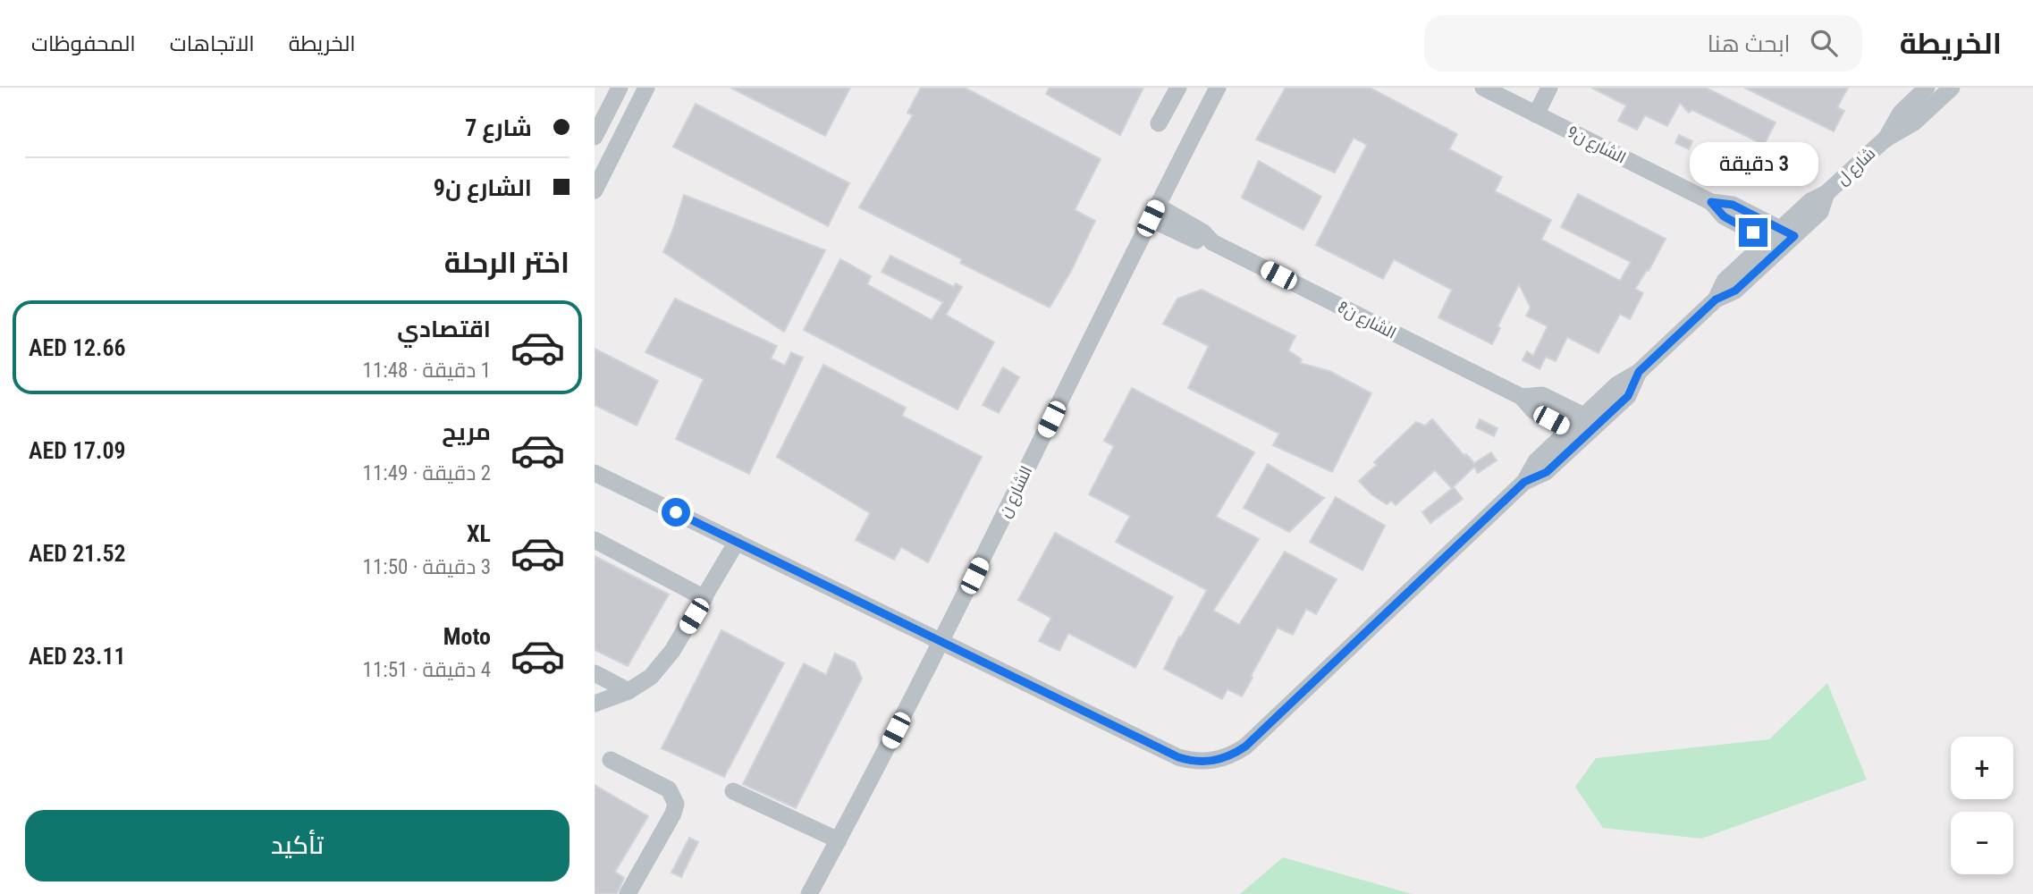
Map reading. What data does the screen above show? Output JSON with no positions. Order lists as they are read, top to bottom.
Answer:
{
  "streets": {
    "street": [
      "الشارع ن9",
      "شارع ل",
      "الشارع ن8",
      "الشارع ن"
    ]
  },
  "crossings": [
    ["الشارع ن9", "شارع ل"],
    ["شارع ل", "الشارع ن8"],
    ["شارع ل", "الشارع ن"],
    ["الشارع ن8", "الشارع ن"]
  ],
  "page": {
    "header": "الخريطة",
    "search": "ابحث هنا",
    "nav": ["الخريطة", "الاتجاهات", "المحفوظات"],
    "banner": ["شارع 7", "الشارع ن9"],
    "bubble": "3 دقيقة",
    "heading": "اختر الرحلة",
    "list": [
      {
        "name": "اقتصادي",
        "note": "1 دقيقة · 11:48",
        "value": "AED 12.66"
      },
      {
        "name": "مريح",
        "note": "2 دقيقة · 11:49",
        "value": "AED 17.09"
      },
      {
        "name": "XL",
        "note": "3 دقيقة · 11:50",
        "value": "AED 21.52"
      },
      {
        "name": "Moto",
        "note": "4 دقيقة · 11:51",
        "value": "AED 23.11"
      }
    ],
    "map_buttons": ["+", "−"],
    "buttons": "تأكيد"
  }
}
